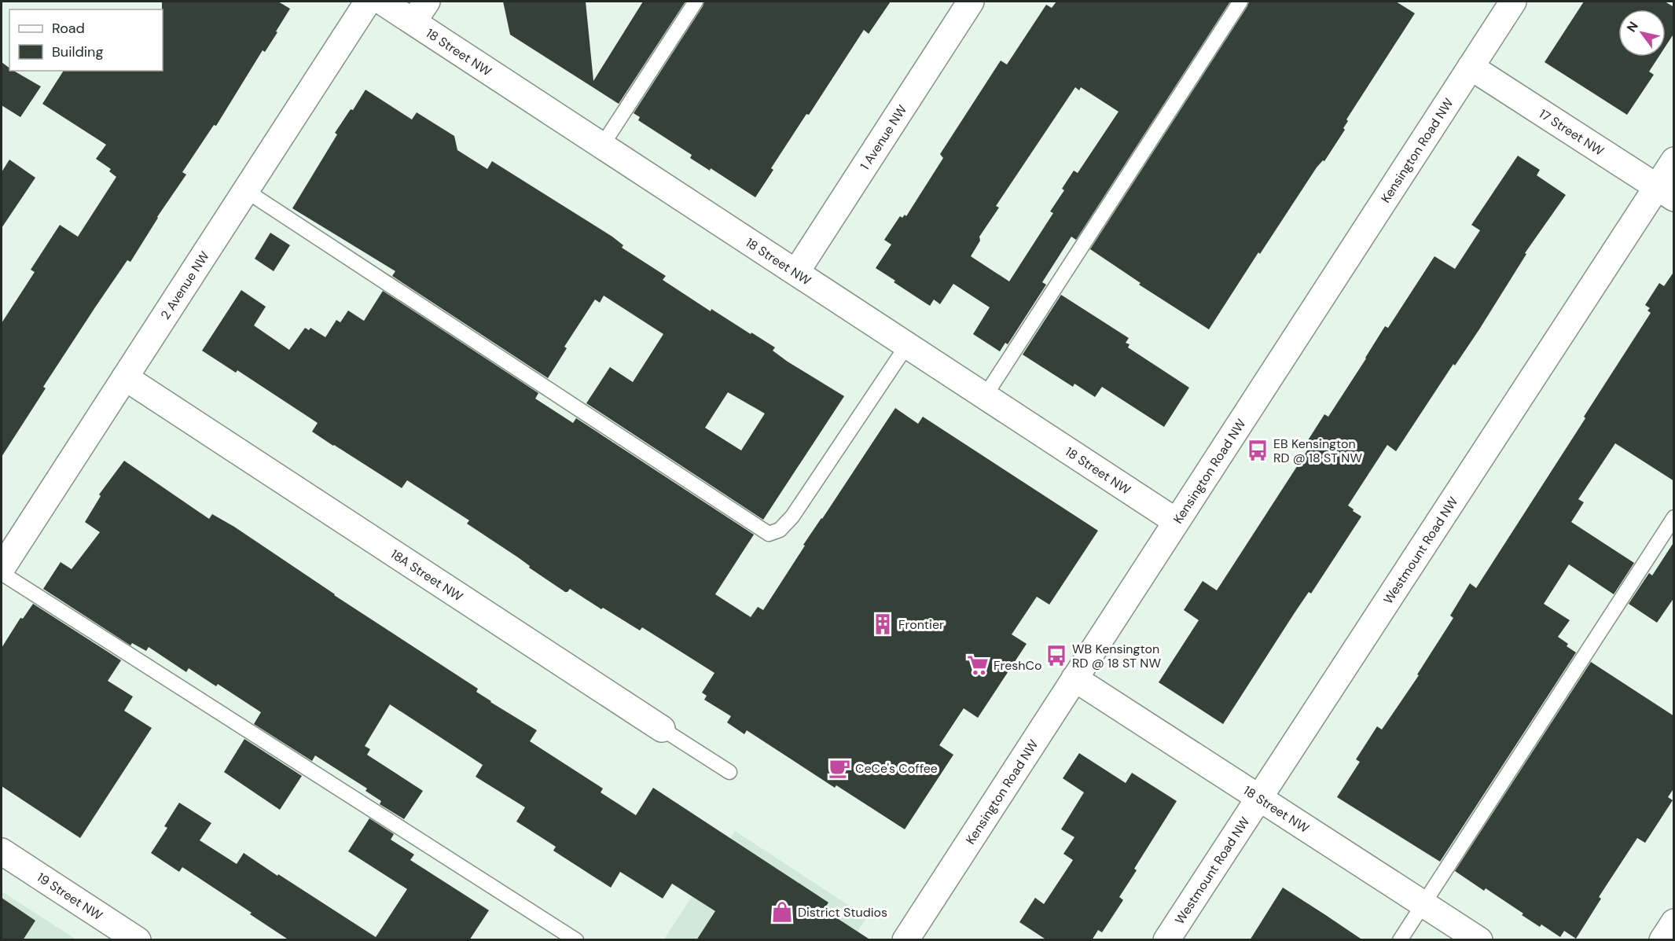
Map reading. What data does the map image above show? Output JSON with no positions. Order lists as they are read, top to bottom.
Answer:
{
  "streets": {
    "street": [
      "18 Street NW",
      "17 Street NW",
      "1 Avenue NW",
      "Kensington Road NW",
      "2 Avenue NW",
      "Westmount Road NW",
      "18A Street NW",
      "19 Street NW"
    ]
  },
  "crossings": [
    ["18 Street NW", "1 Avenue NW"],
    ["18 Street NW", "Kensington Road NW"],
    ["18 Street NW", "Westmount Road NW"],
    ["17 Street NW", "Kensington Road NW"],
    ["17 Street NW", "Westmount Road NW"],
    ["2 Avenue NW", "18A Street NW"]
  ],
  "places": {
    "bus stop": ["EB Kensington RD @ 18 ST NW", "WB Kensington RD @ 18 ST NW"],
    "building": ["Frontier"],
    "supermarket": ["FreshCo"],
    "cafe": ["CeCe's Coffee"],
    "shop": ["District Studios"]
  },
  "legend": ["Road", "Building"],
  "north": "top left"
}
